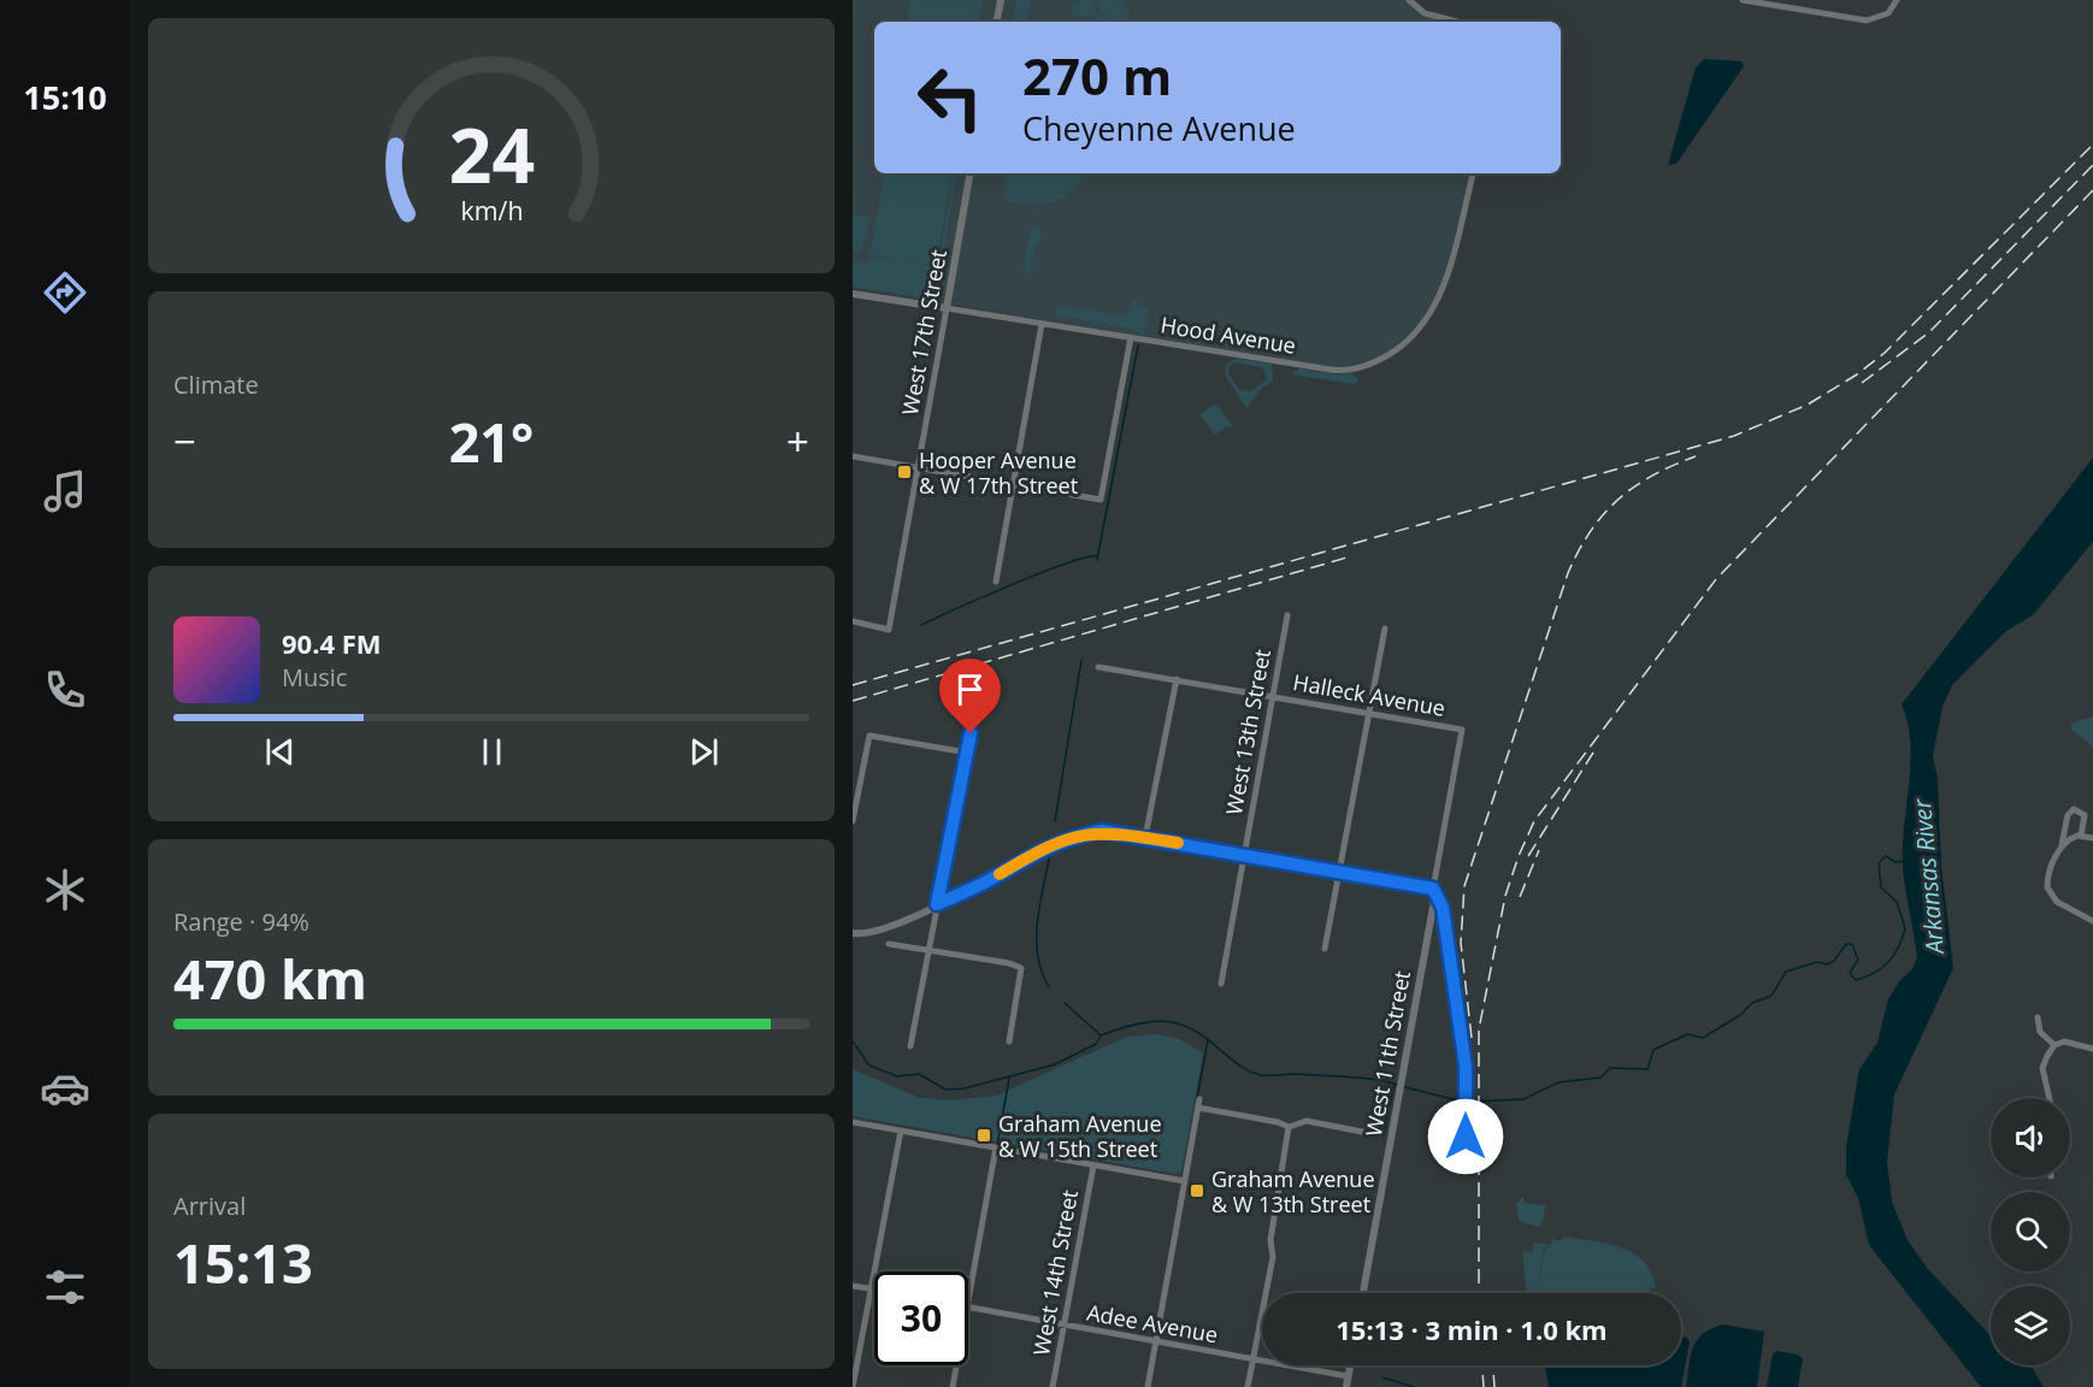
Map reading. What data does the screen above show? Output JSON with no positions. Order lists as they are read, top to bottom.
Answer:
{
  "streets": {
    "street": [
      "West 17th Street",
      "Hood Avenue",
      "Halleck Avenue",
      "West 13th Street",
      "West 11th Street",
      "West 14th Street",
      "Adee Avenue"
    ]
  },
  "crossings": [
    ["West 17th Street", "Hood Avenue"],
    ["Halleck Avenue", "West 13th Street"],
    ["Halleck Avenue", "West 11th Street"],
    ["West 14th Street", "Adee Avenue"]
  ],
  "water": ["Arkansas River"],
  "places": {
    "transit": ["Hooper Avenue & W 17th Street", "Graham Avenue & W 15th Street", "Graham Avenue & W 13th Street"]
  },
  "page": {
    "tabs": "15:10",
    "turn": ["270 m", "Cheyenne Avenue"],
    "tile": [
      "Climate",
      ["Range · 94%", "470 km"],
      ["Arrival", "15:13"]
    ],
    "heat": ["−", "21°", "+"],
    "song": ["90.4 FM", "Music"],
    "limit": "30",
    "trip": "15:13 · 3 min · 1.0 km",
    "gauge": ["24", "km/h"]
  }
}
